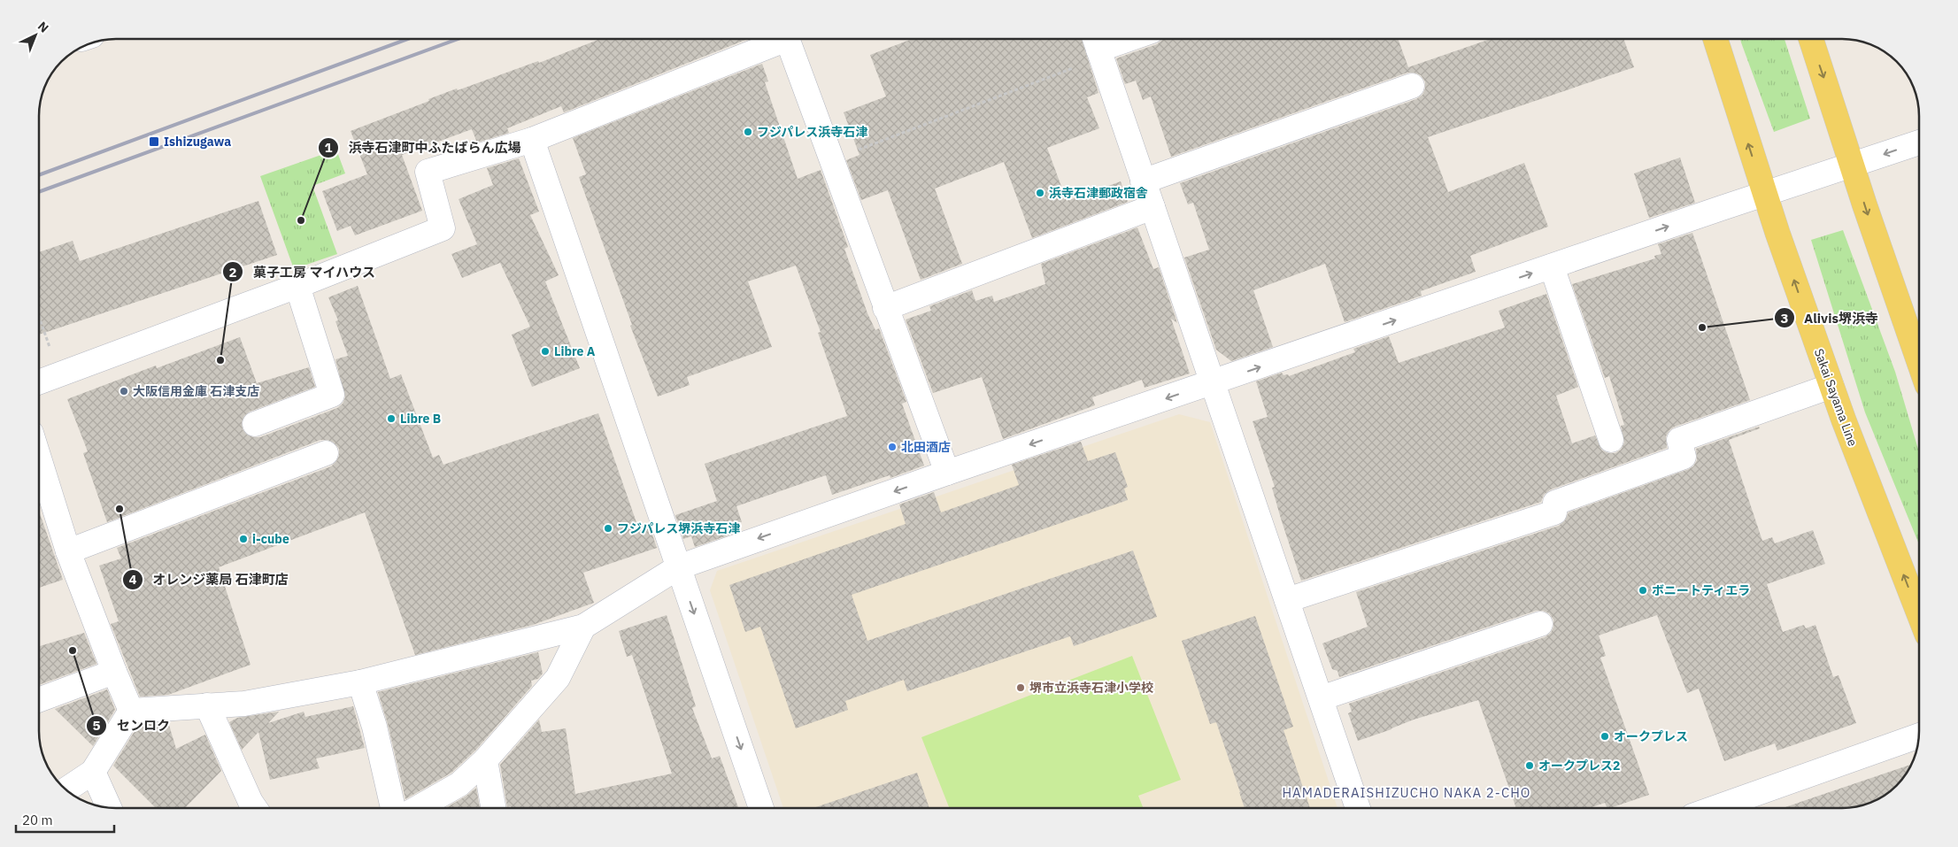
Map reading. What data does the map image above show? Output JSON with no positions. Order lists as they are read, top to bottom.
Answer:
{
  "streets": {
    "main road": ["Sakai Sayama Line"]
  },
  "districts": ["HAMADERAISHIZUCHO NAKA 2-CHO"],
  "places": {
    "other": [
      "フジパレス浜寺石津",
      "浜寺石津郵政宿舎",
      "浜寺石津町中ふたばらん広場",
      "Alivis堺浜寺",
      "Libre A",
      "菓子工房 マイハウス",
      "大阪信用金庫 石津支店",
      "Libre B",
      "北田酒店",
      "オレンジ薬局 石津町店",
      "フジパレス堺浜寺石津",
      "i-cube",
      "ボニートティエラ",
      "センロク",
      "堺市立浜寺石津小学校",
      "オークプレス",
      "オークプレス2"
    ],
    "transit": ["Ishizugawa"]
  },
  "scale_bar": "20 m",
  "north": "top right"
}
